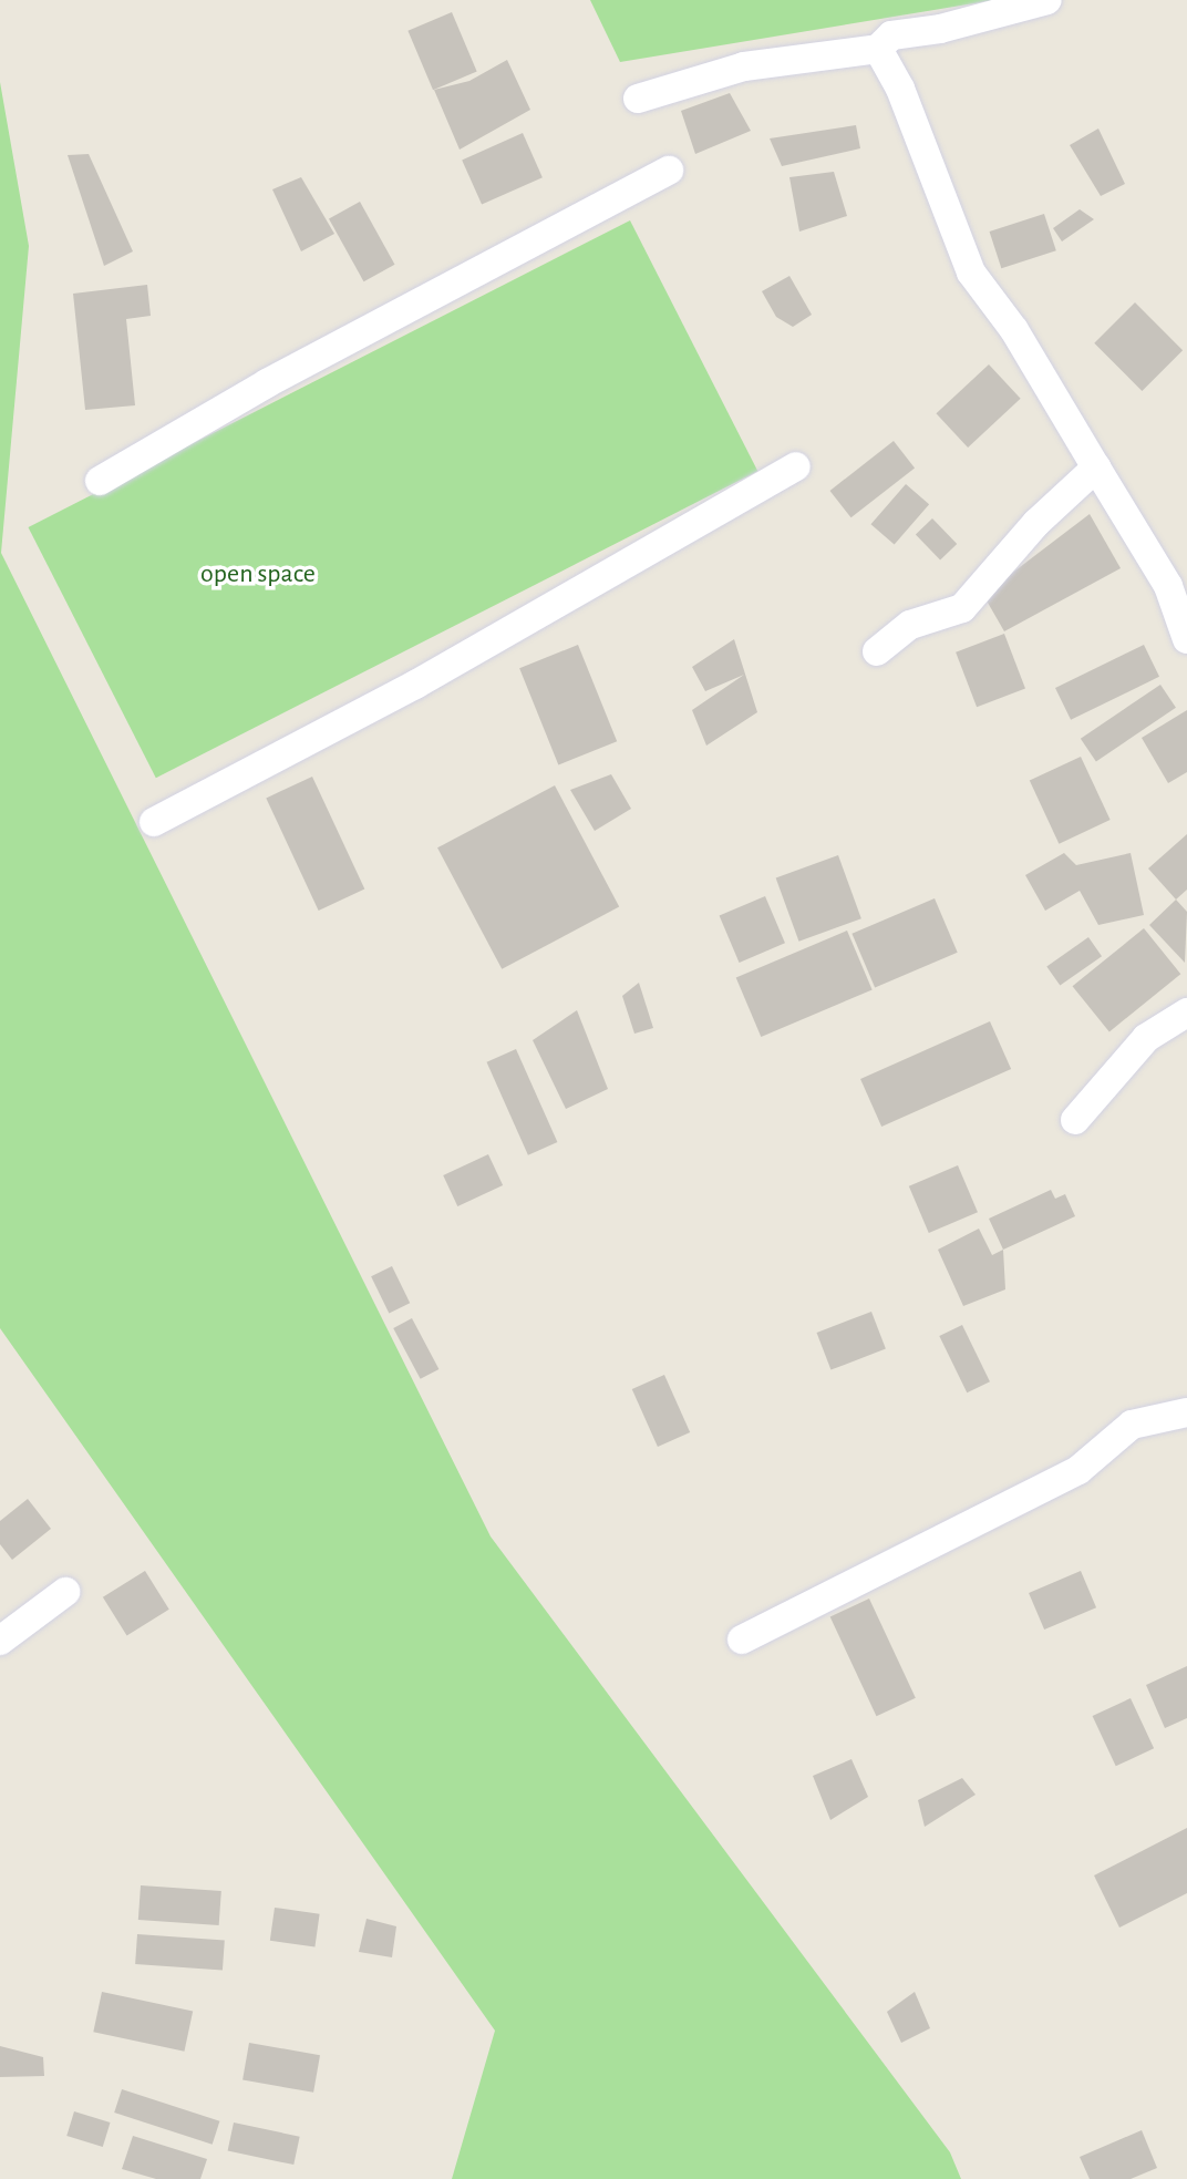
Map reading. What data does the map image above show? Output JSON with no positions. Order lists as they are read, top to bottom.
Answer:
{
  "parks": ["open space"]
}
